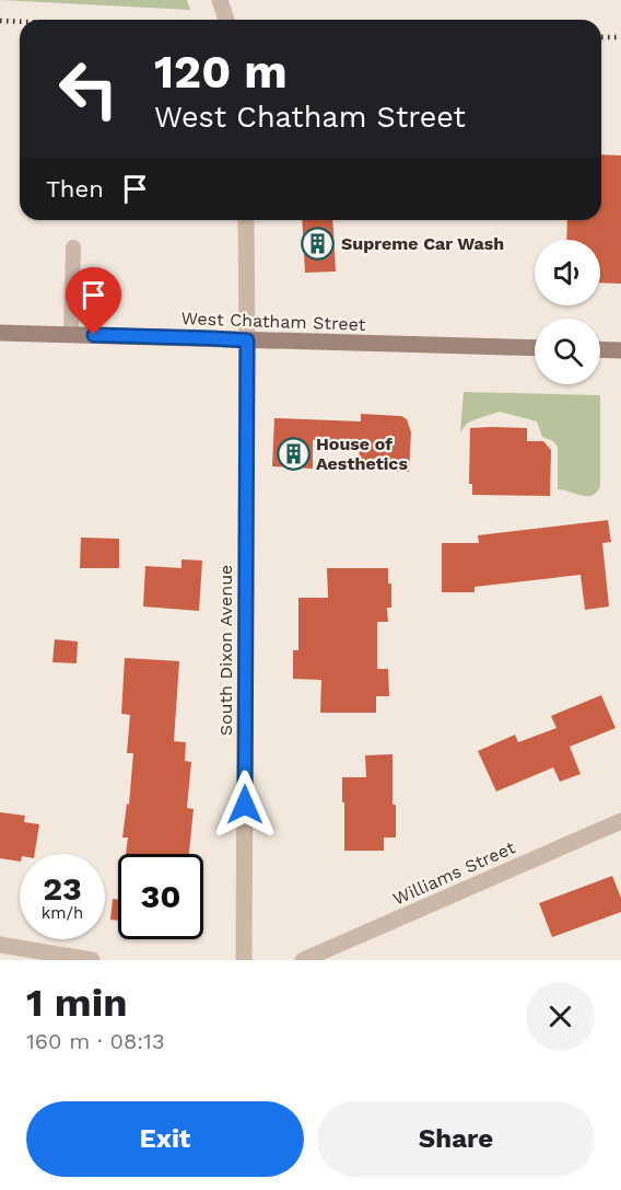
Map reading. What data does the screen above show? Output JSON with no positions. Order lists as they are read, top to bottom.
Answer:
{
  "streets": {
    "main road": ["West Chatham Street"],
    "street": ["South Dixon Avenue", "Williams Street"]
  },
  "crossings": [
    ["West Chatham Street", "South Dixon Avenue"]
  ],
  "places": {
    "building": ["Supreme Car Wash", "House of Aesthetics"]
  },
  "page": {
    "turn": ["120 m", "West Chatham Street"],
    "then": "Then",
    "speed": "23 km/h",
    "limit": "30",
    "heading": ["1 min", "160 m · 08:13"],
    "buttons": ["Exit", "Share"]
  }
}
